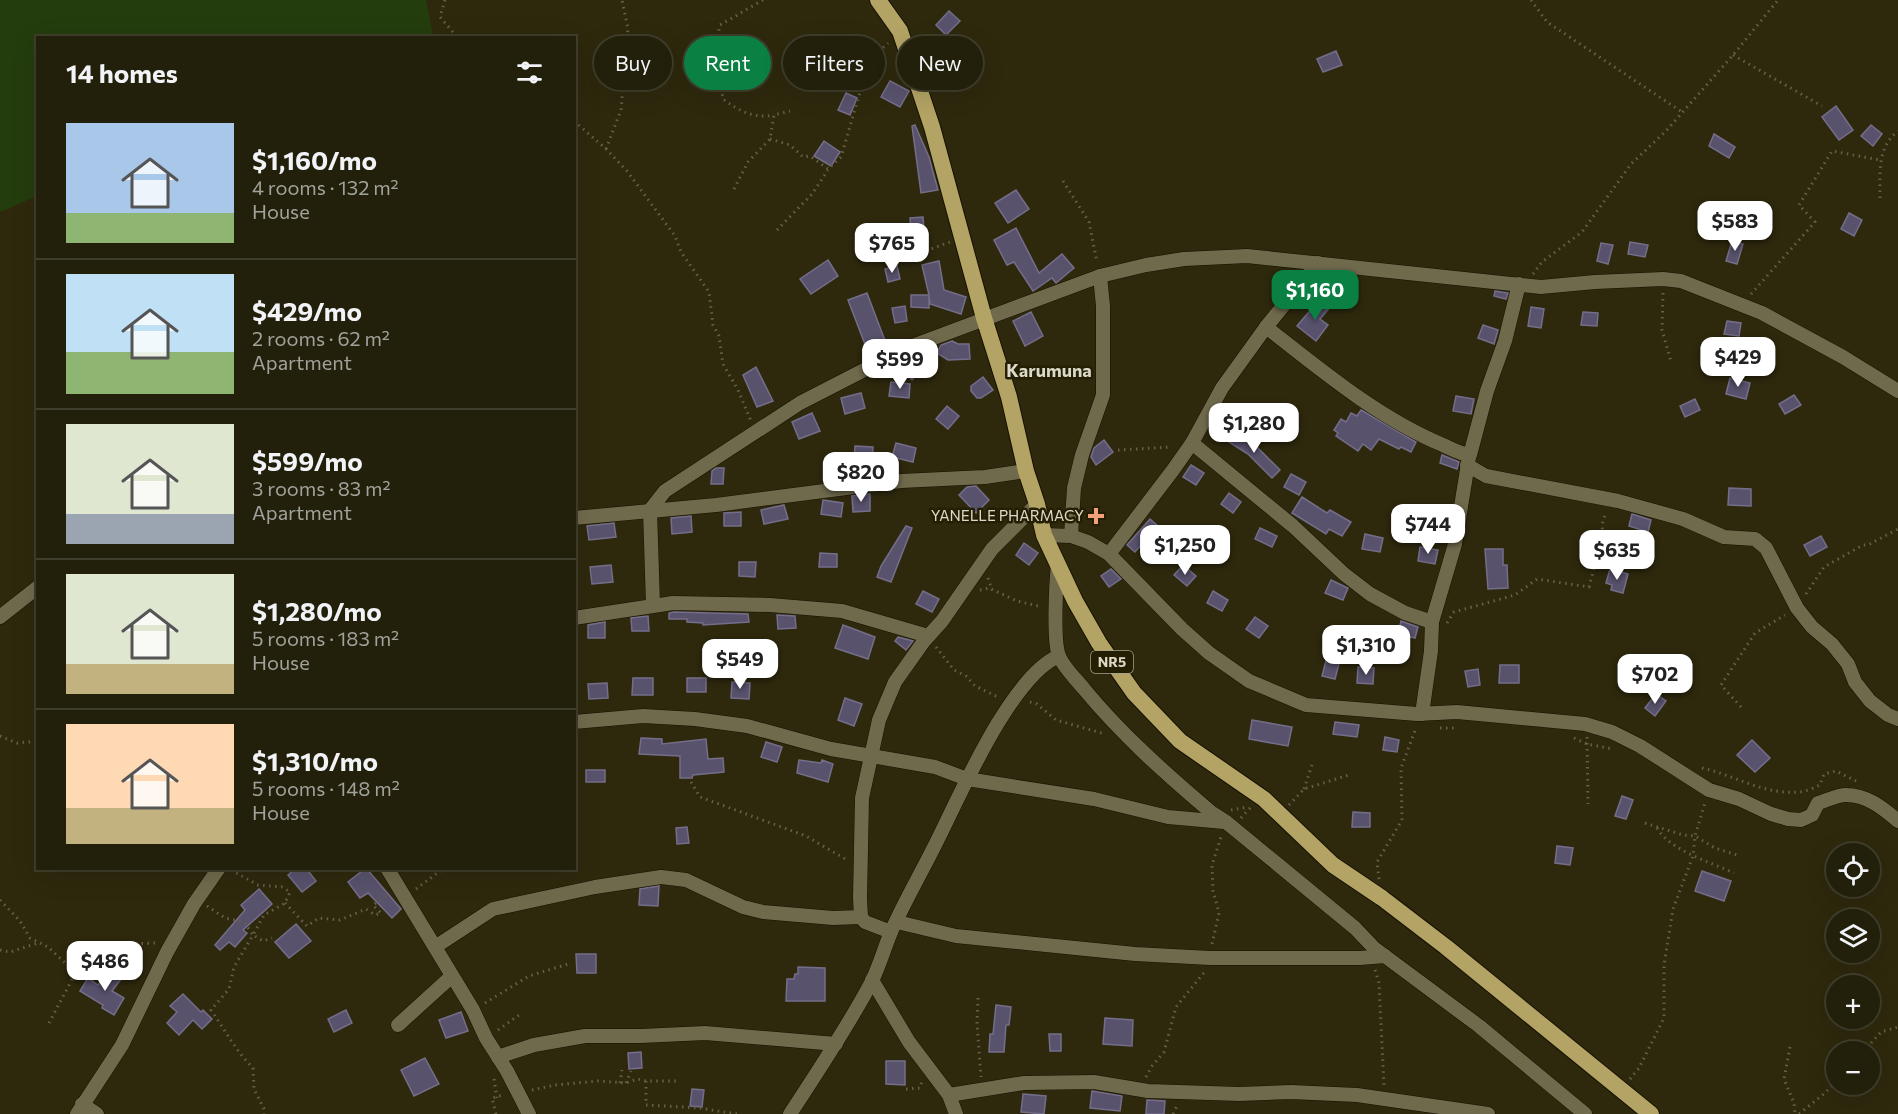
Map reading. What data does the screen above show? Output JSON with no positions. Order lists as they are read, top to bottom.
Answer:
{
  "streets": {
    "highway": ["NR5"]
  },
  "districts": ["Karumuna"],
  "places": {
    "health": ["YANELLE PHARMACY"]
  },
  "page": {
    "chip": [
      "Buy",
      "Rent",
      "Filters",
      "New"
    ],
    "heading": "14 homes",
    "list": [
      {
        "name": "$1,160/mo",
        "note": "4 rooms · 132 m² · House"
      },
      {
        "name": "$429/mo",
        "note": "2 rooms · 62 m² · Apartment"
      },
      {
        "name": "$599/mo",
        "note": "3 rooms · 83 m² · Apartment"
      },
      {
        "name": "$1,280/mo",
        "note": "5 rooms · 183 m² · House"
      },
      {
        "name": "$1,310/mo",
        "note": "5 rooms · 148 m² · House"
      }
    ],
    "price": [
      "$583",
      "$765",
      "$1,160",
      "$429",
      "$599",
      "$1,280",
      "$820",
      "$744",
      "$1,250",
      "$635",
      "$1,310",
      "$549",
      "$702",
      "$486"
    ],
    "map_buttons": ["+", "−"]
  }
}
